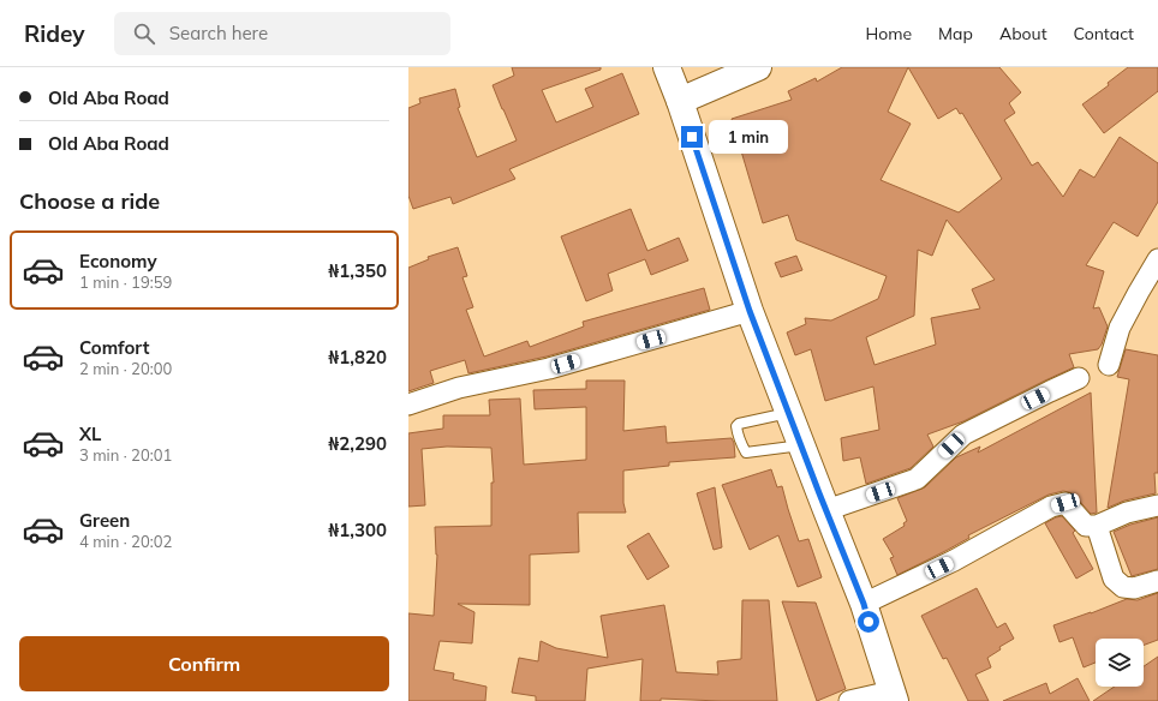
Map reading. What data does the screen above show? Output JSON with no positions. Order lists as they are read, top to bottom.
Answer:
{
  "page": {
    "header": "Ridey",
    "search": "Search here",
    "nav": [
      "Home",
      "Map",
      "About",
      "Contact"
    ],
    "banner": ["Old Aba Road", "Old Aba Road"],
    "bubble": "1 min",
    "heading": "Choose a ride",
    "list": [
      {
        "name": "Economy",
        "note": "1 min · 19:59",
        "value": "₦1,350"
      },
      {
        "name": "Comfort",
        "note": "2 min · 20:00",
        "value": "₦1,820"
      },
      {
        "name": "XL",
        "note": "3 min · 20:01",
        "value": "₦2,290"
      },
      {
        "name": "Green",
        "note": "4 min · 20:02",
        "value": "₦1,300"
      }
    ],
    "buttons": "Confirm"
  }
}
